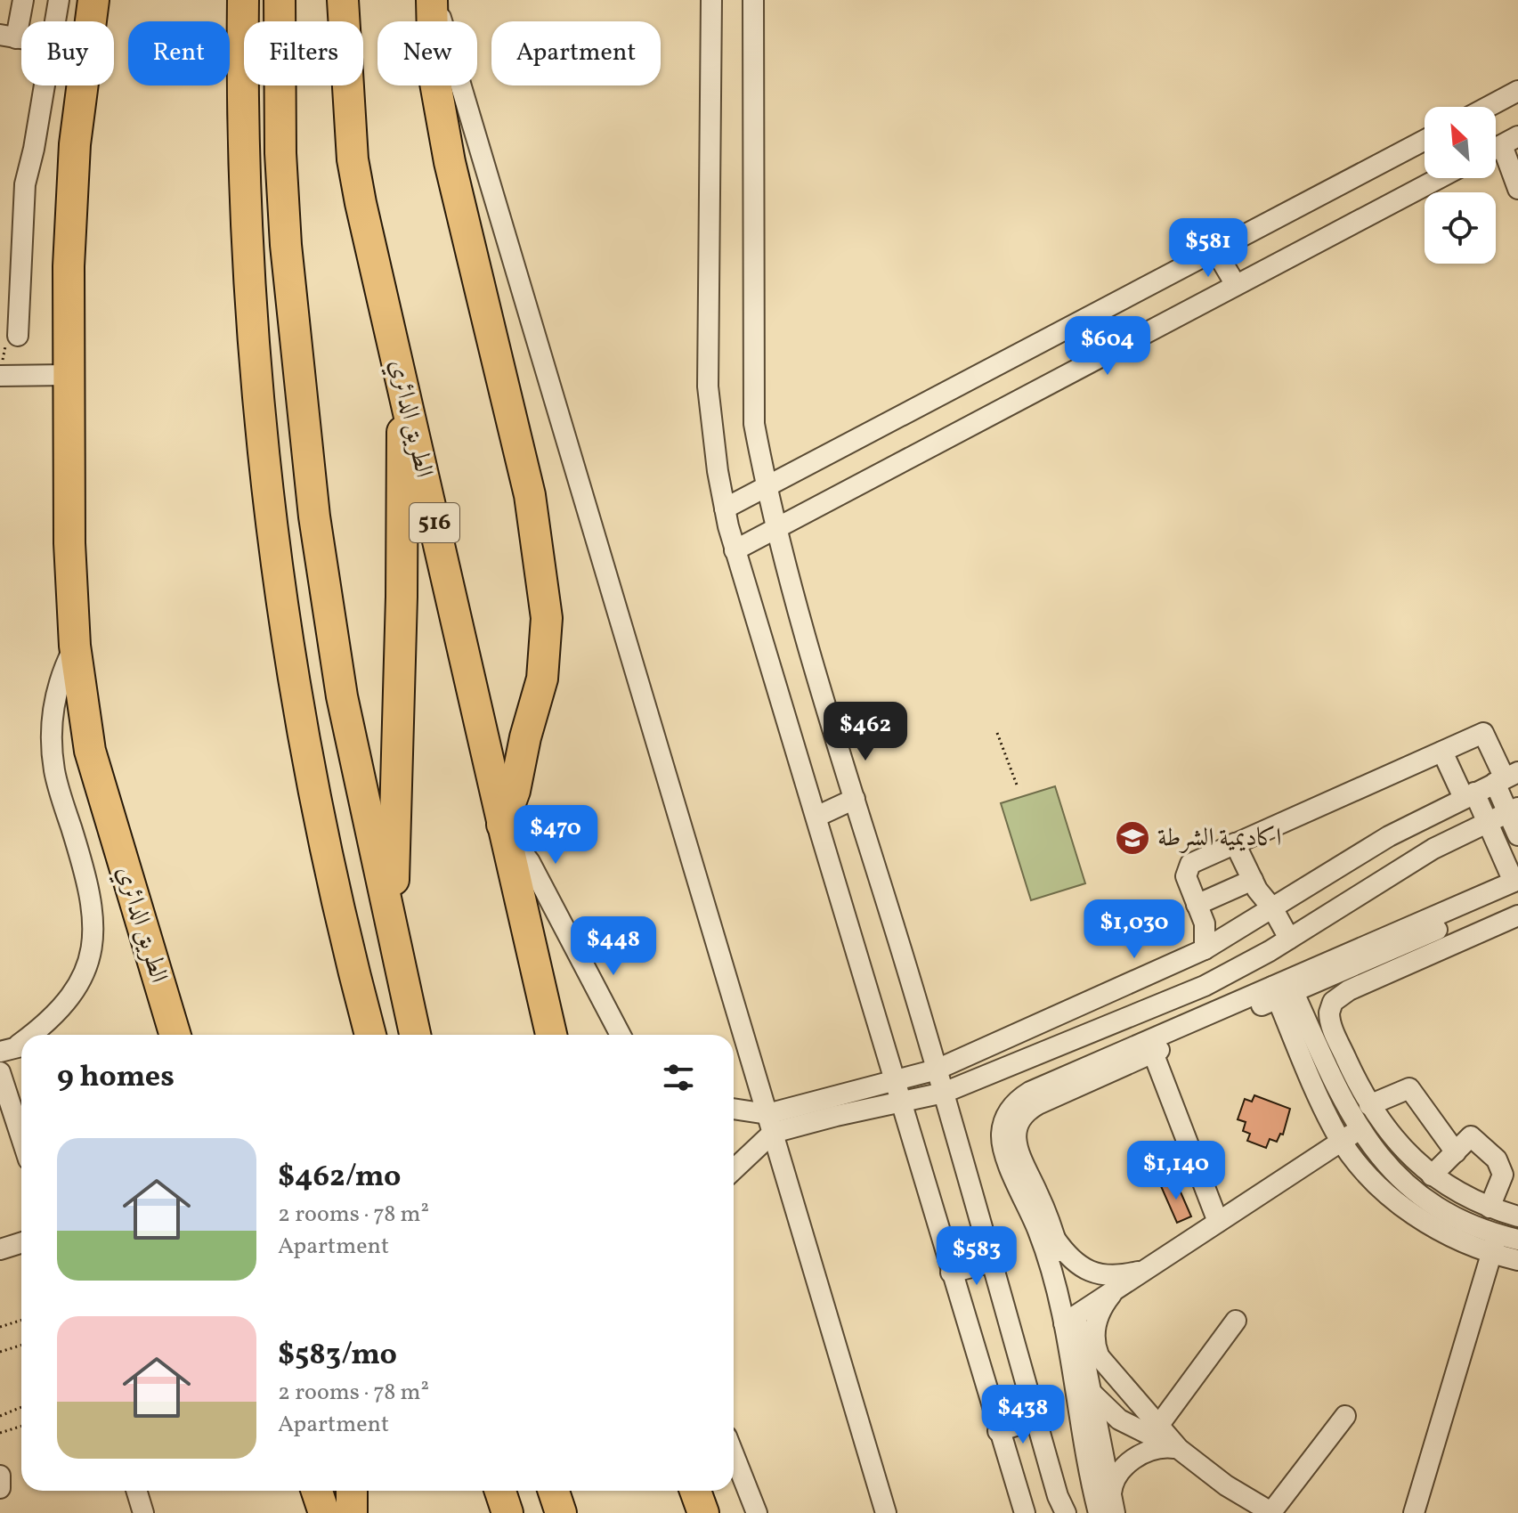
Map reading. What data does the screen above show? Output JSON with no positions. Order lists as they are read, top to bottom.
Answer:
{
  "streets": {
    "highway": ["الطريق الدائري", "516"]
  },
  "crossings": [
    ["الطريق الدائري", "516"]
  ],
  "places": {
    "school or university": ["اكاديمية الشرطة"]
  },
  "north": "top left",
  "page": {
    "chip": [
      "Buy",
      "Rent",
      "Filters",
      "New",
      "Apartment"
    ],
    "price": [
      "$581",
      "$604",
      "$462",
      "$470",
      "$1,030",
      "$448",
      "$1,140",
      "$583",
      "$438"
    ],
    "heading": "9 homes",
    "list": [
      {
        "name": "$462/mo",
        "note": "2 rooms · 78 m² · Apartment"
      },
      {
        "name": "$583/mo",
        "note": "2 rooms · 78 m² · Apartment"
      }
    ]
  }
}
